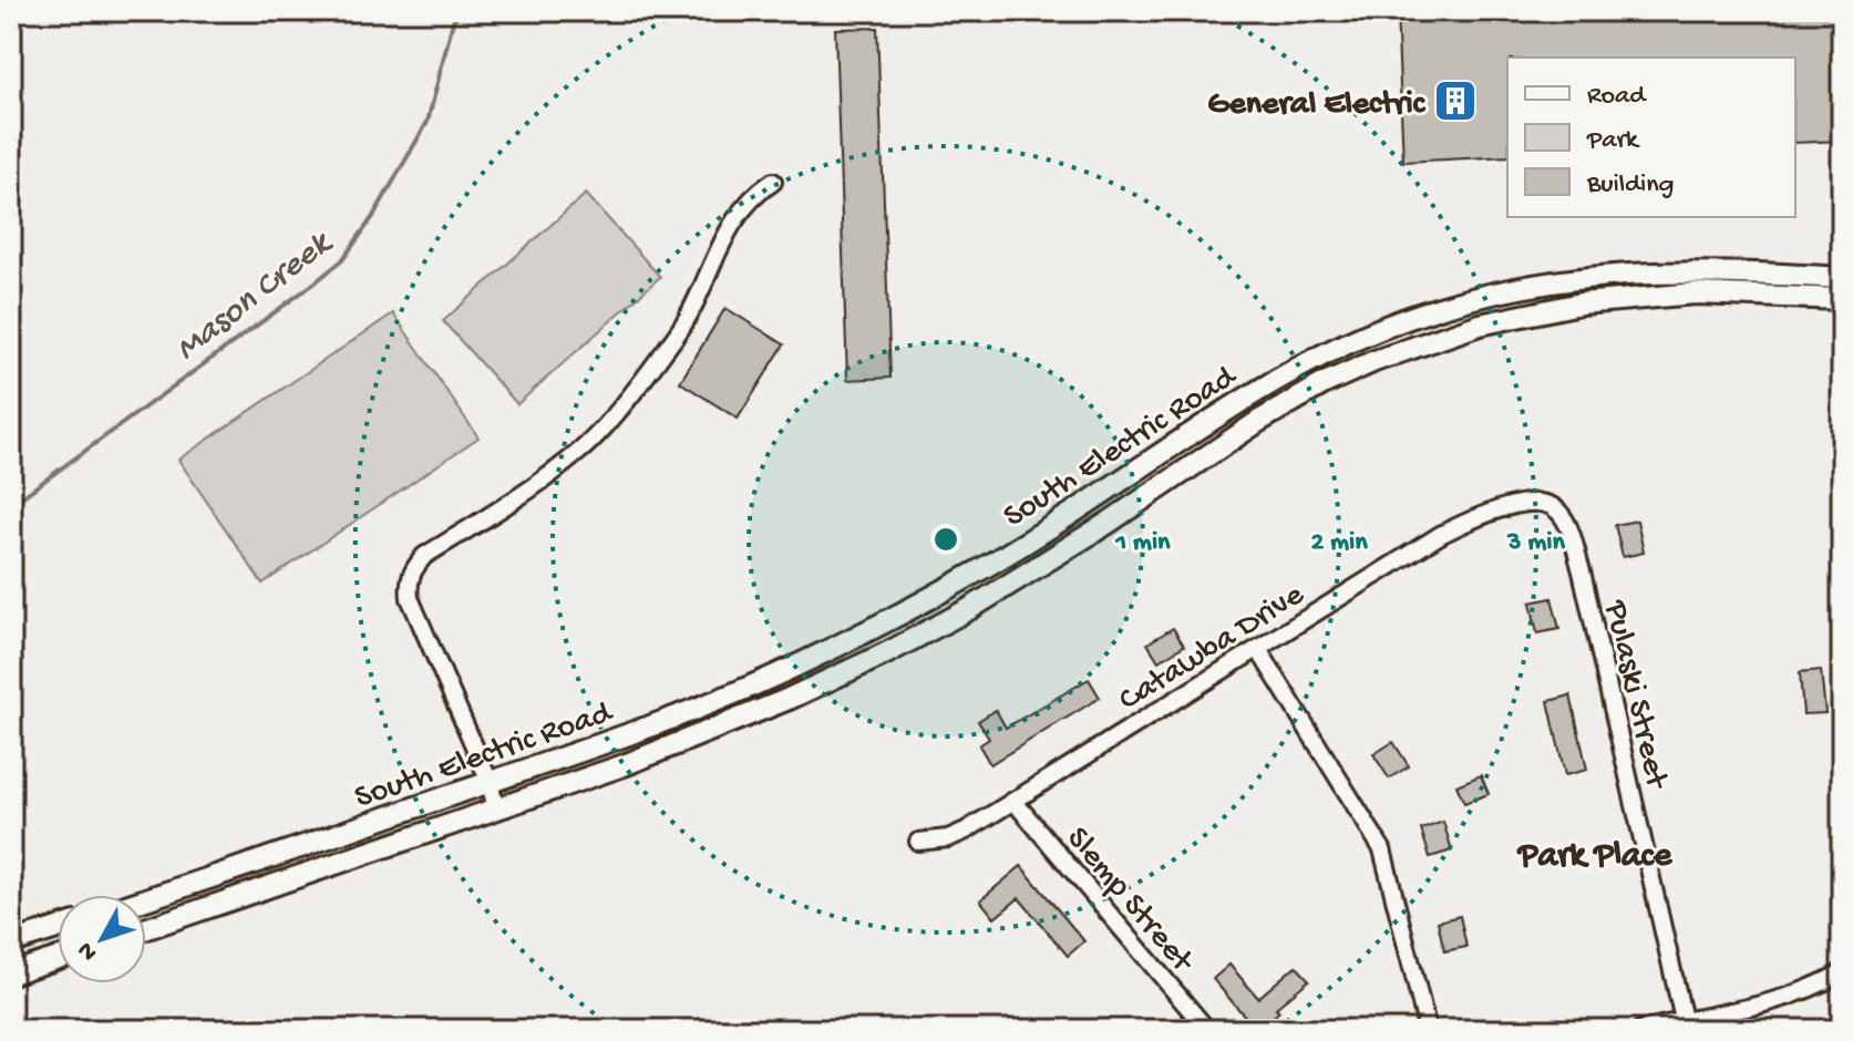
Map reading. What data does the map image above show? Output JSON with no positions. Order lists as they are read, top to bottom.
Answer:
{
  "streets": {
    "main road": ["South Electric Road"],
    "street": ["Catawba Drive", "Pulaski Street", "Slemp Street"]
  },
  "crossings": [
    ["Catawba Drive", "Pulaski Street"],
    ["Catawba Drive", "Slemp Street"]
  ],
  "districts": ["Park Place"],
  "water": ["Mason Creek"],
  "places": {
    "building": ["General Electric"]
  },
  "legend": ["Road", "Park", "Building"],
  "north": "bottom left",
  "rings": ["1 min", "2 min", "3 min"]
}
